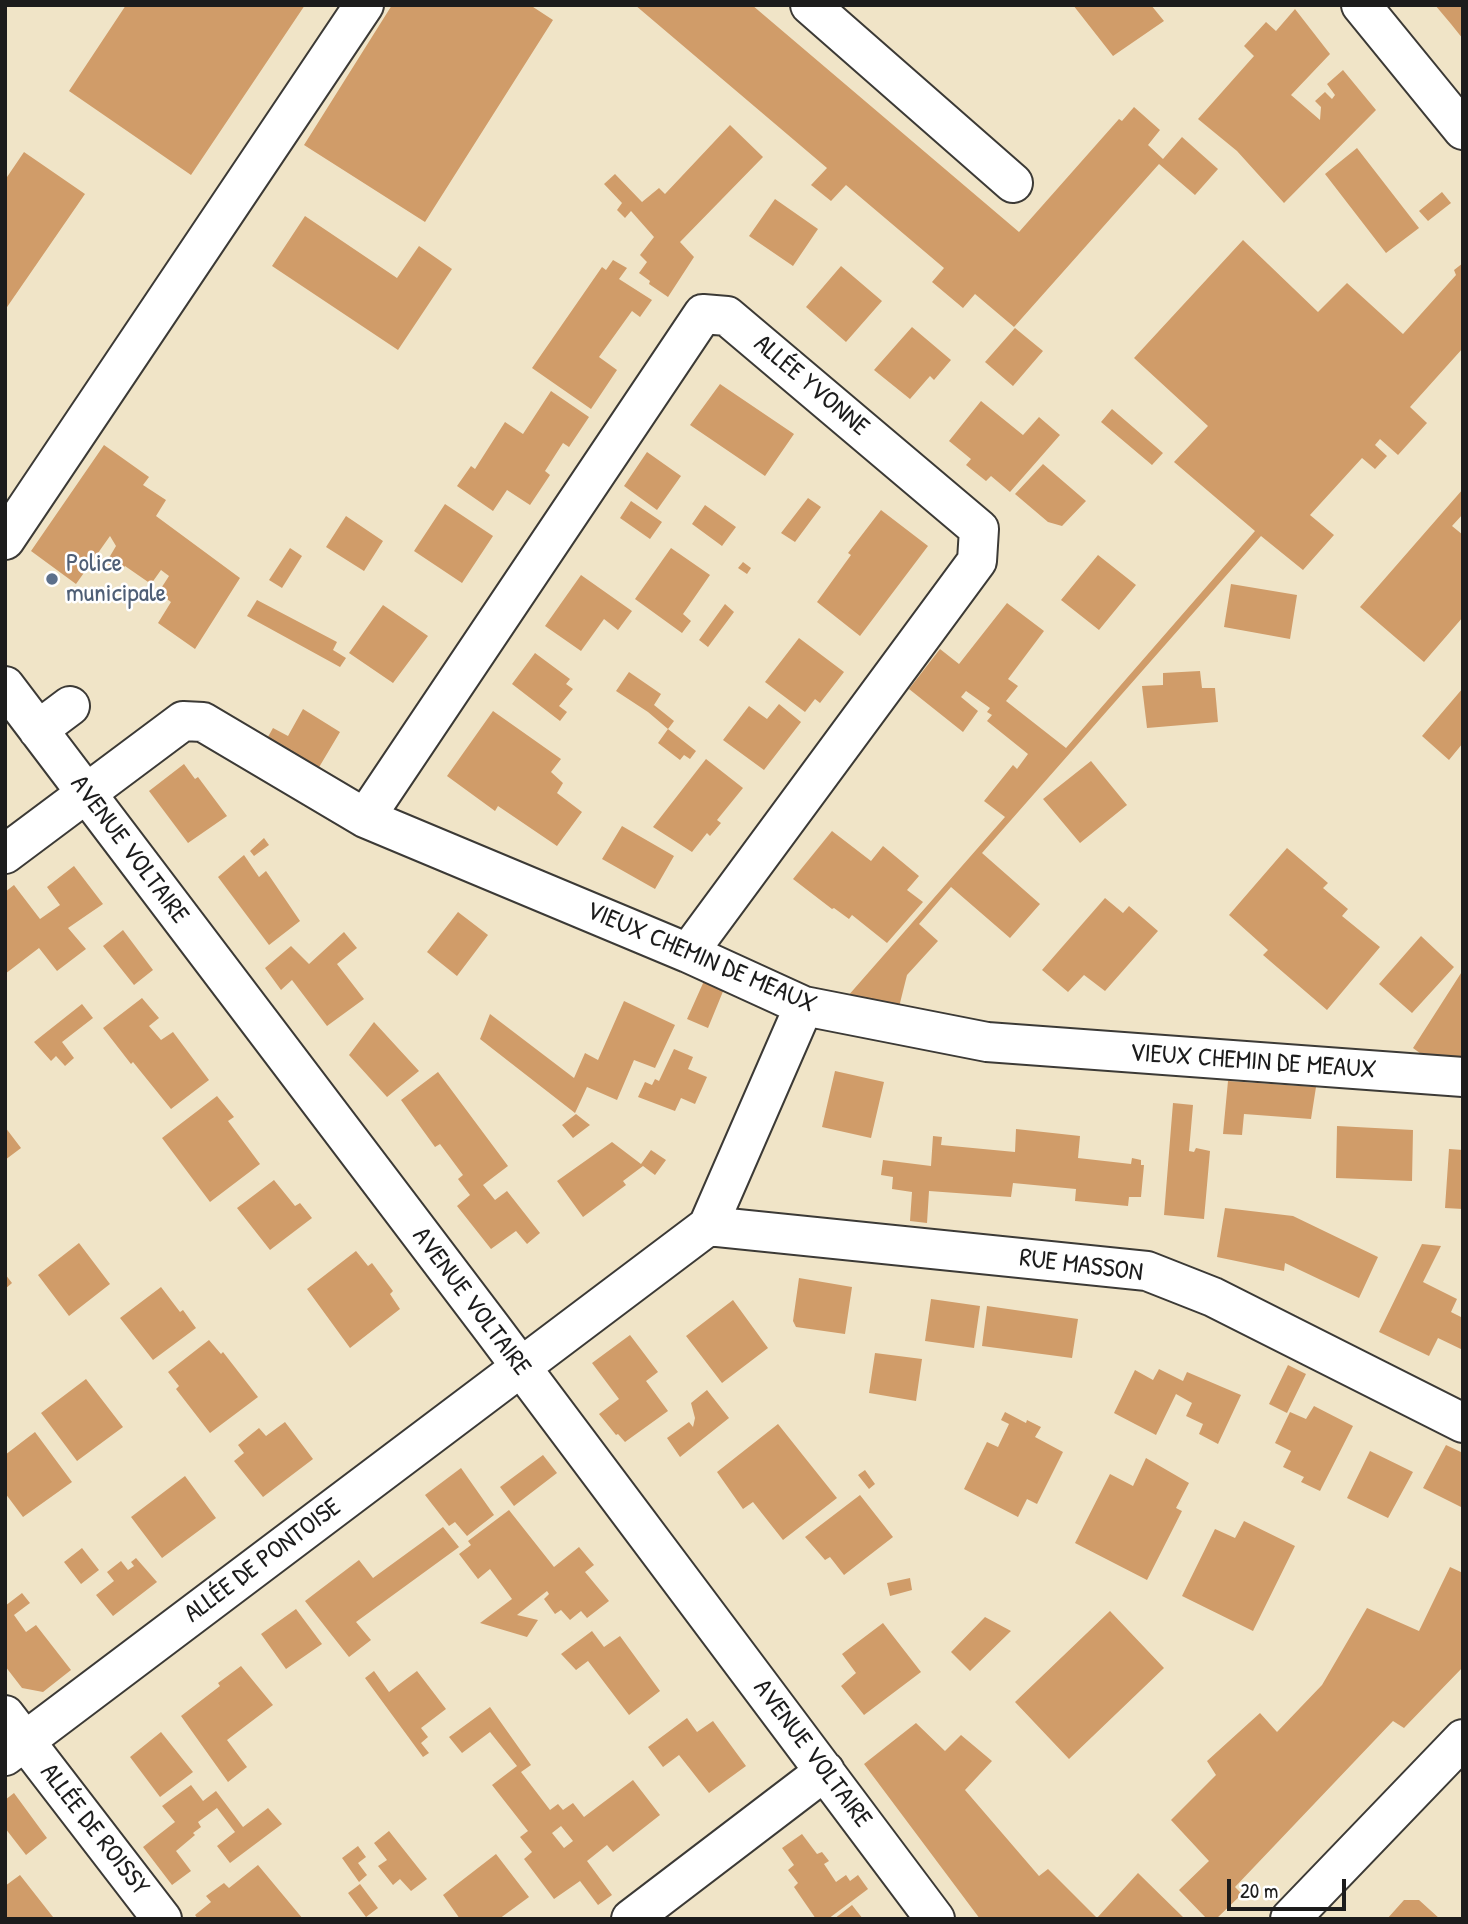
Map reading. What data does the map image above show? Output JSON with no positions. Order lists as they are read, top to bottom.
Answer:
{
  "streets": {
    "street": [
      "ALLÉE YVONNE",
      "AVENUE VOLTAIRE",
      "VIEUX CHEMIN DE MEAUX",
      "RUE MASSON",
      "ALLÉE DE PONTOISE",
      "ALLÉE DE ROISSY"
    ]
  },
  "crossings": [
    ["ALLÉE YVONNE", "VIEUX CHEMIN DE MEAUX"],
    ["AVENUE VOLTAIRE", "VIEUX CHEMIN DE MEAUX"],
    ["AVENUE VOLTAIRE", "ALLÉE DE PONTOISE"],
    ["ALLÉE DE PONTOISE", "ALLÉE DE ROISSY"]
  ],
  "places": ["Police municipale"],
  "scale_bar": "20 m"
}
